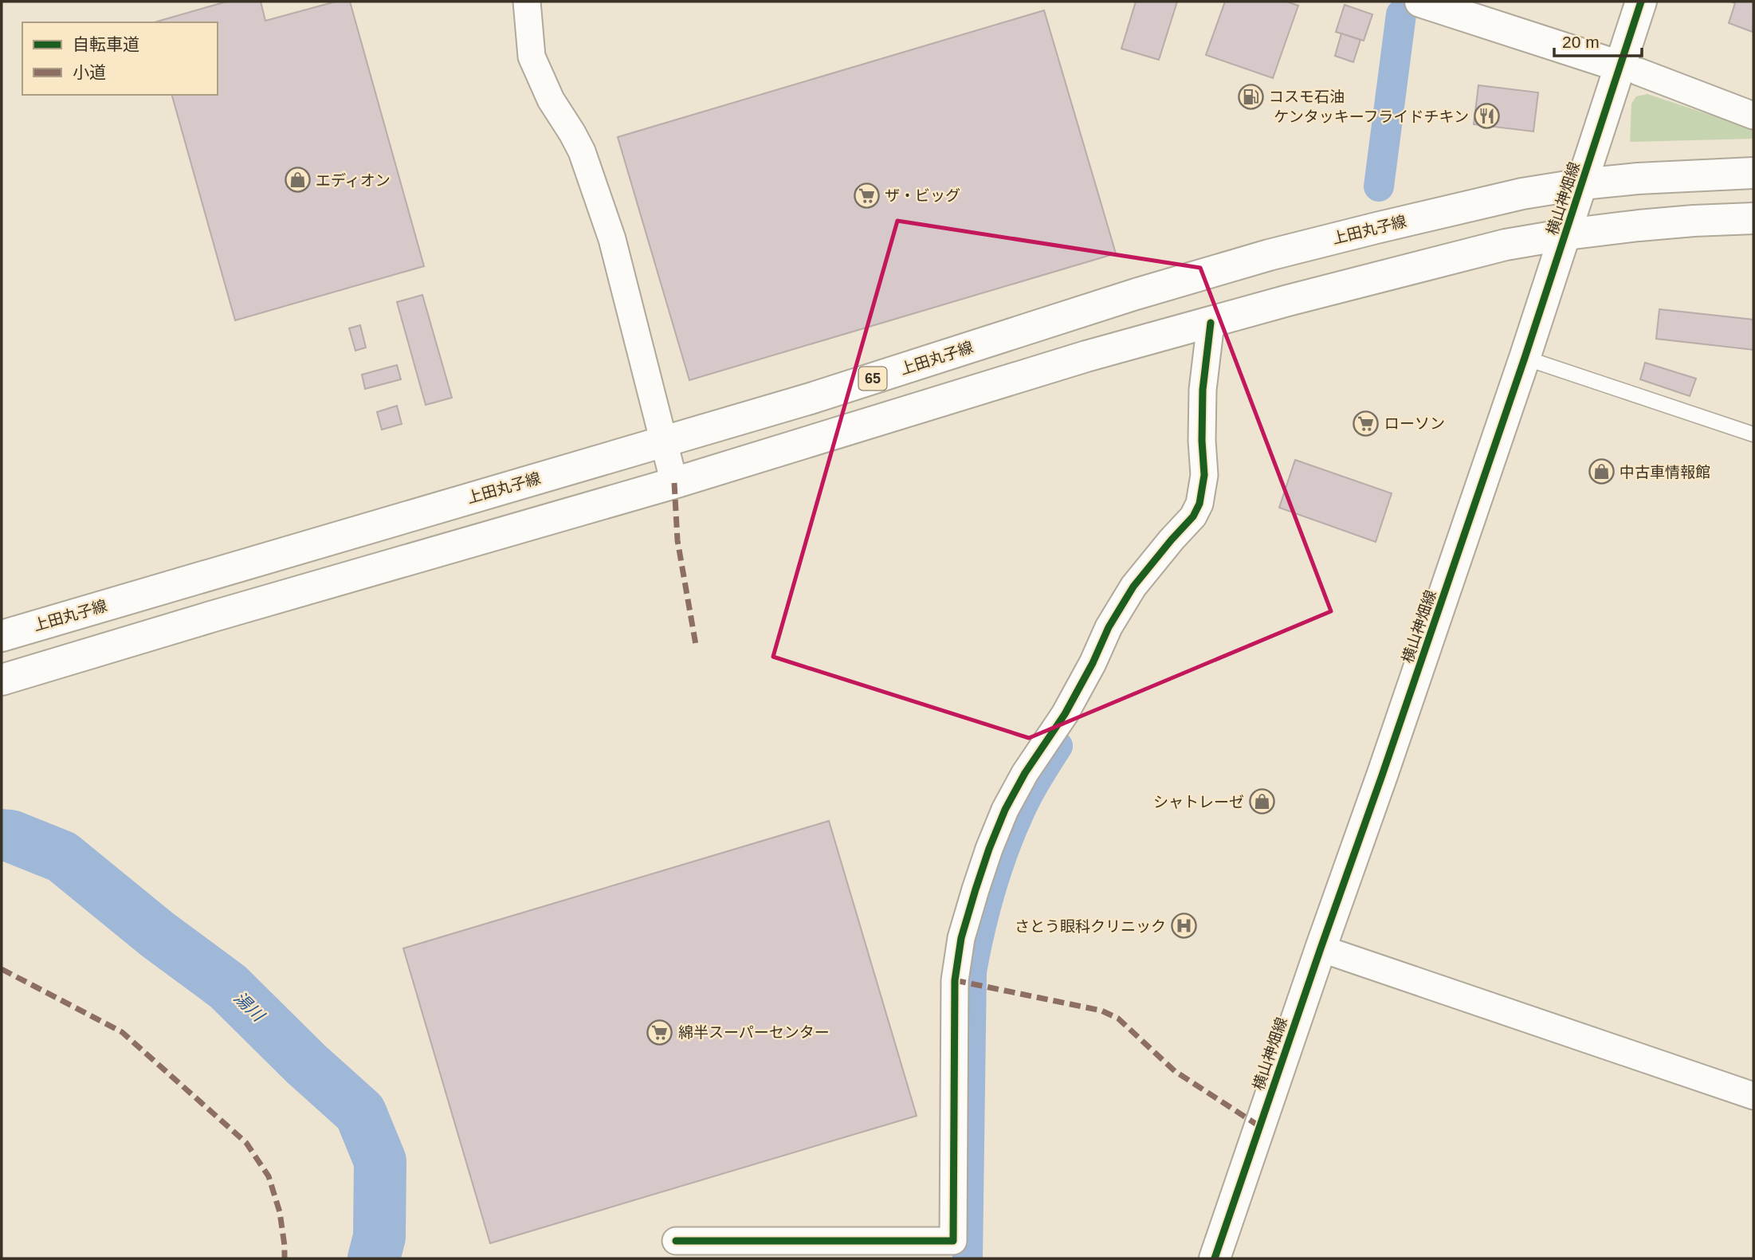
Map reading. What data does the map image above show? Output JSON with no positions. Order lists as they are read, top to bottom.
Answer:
{
  "streets": {
    "main road": ["横山神畑線", "上田丸子線", "65"]
  },
  "crossings": [
    ["横山神畑線", "上田丸子線"]
  ],
  "water": ["湯川"],
  "places": {
    "fuel station": ["コスモ石油"],
    "restaurant": ["ケンタッキーフライドチキン"],
    "shop": ["エディオン", "中古車情報館", "シャトレーゼ"],
    "supermarket": ["ザ・ビッグ", "ローソン", "綿半スーパーセンター"],
    "hospital": ["さとう眼科クリニック"]
  },
  "legend": ["自転車道", "小道"],
  "scale_bar": "20 m"
}
